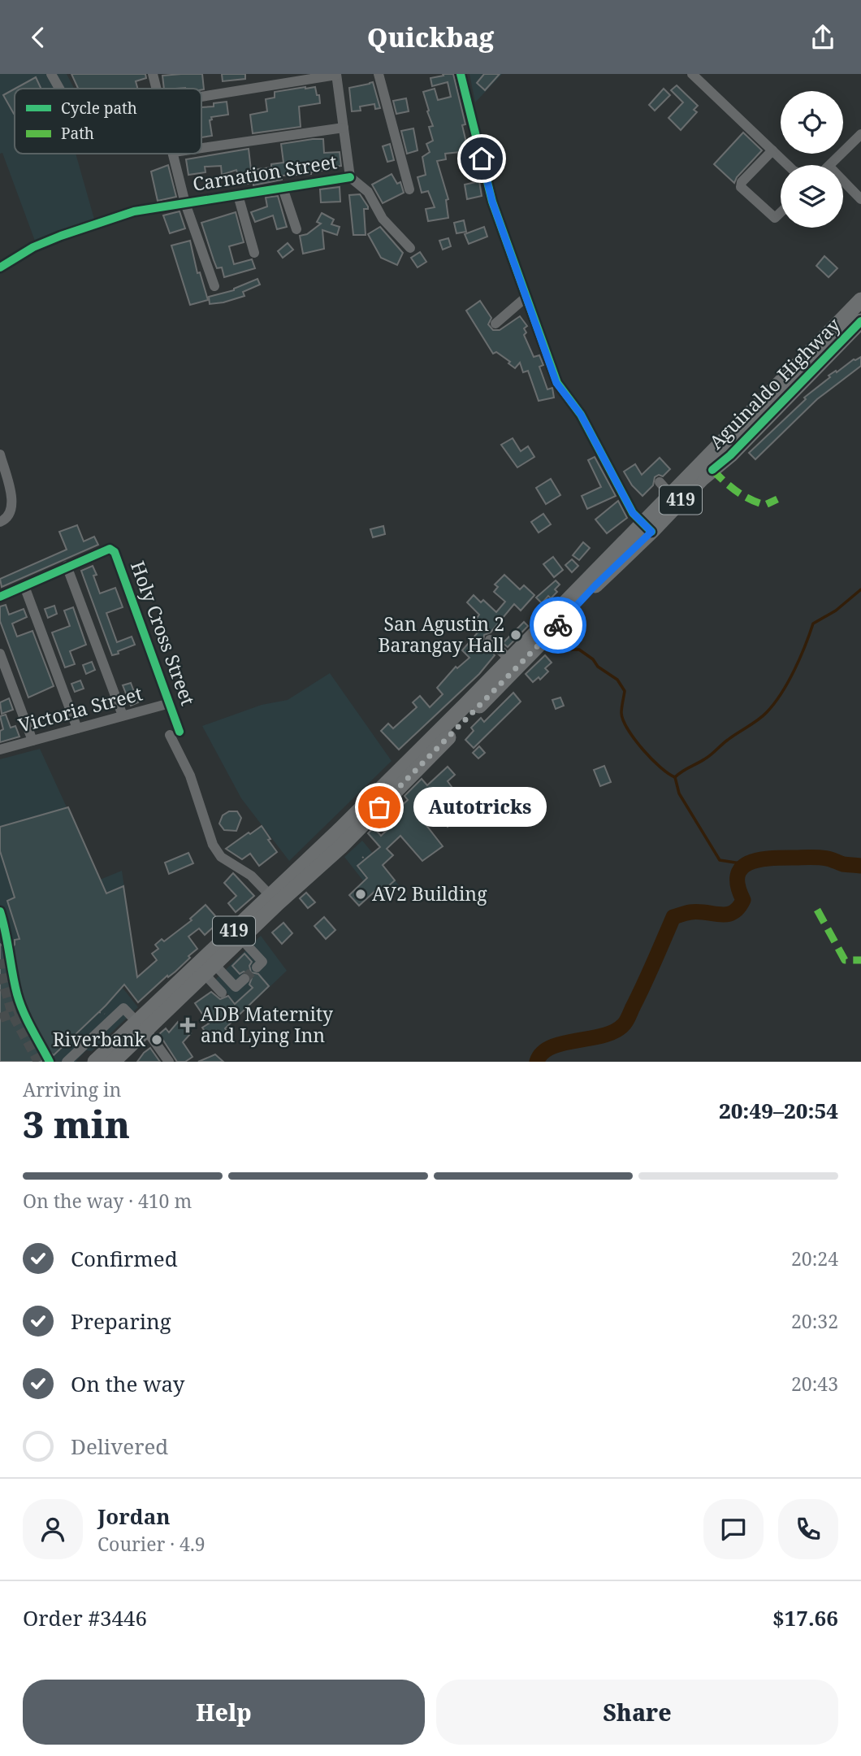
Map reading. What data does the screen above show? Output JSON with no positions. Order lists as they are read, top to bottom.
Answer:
{
  "streets": {
    "highway": ["Aguinaldo Highway", "419"],
    "street": ["Carnation Street", "Holy Cross Street", "Victoria Street"]
  },
  "crossings": [
    ["Aguinaldo Highway", "Holy Cross Street"],
    ["Holy Cross Street", "Victoria Street"]
  ],
  "places": {
    "other": [
      "San Agustin 2 Barangay Hall",
      "Autotricks",
      "AV2 Building",
      "Riverbank"
    ],
    "health": ["ADB Maternity and Lying Inn"]
  },
  "legend": ["Cycle path", "Path"],
  "page": {
    "header": "Quickbag",
    "bubble": "Autotricks",
    "heading": ["3 min", "Arriving in", "20:49–20:54"],
    "panel": [
      "Jordan",
      "Courier · 4.9",
      "Order #3446",
      "$17.66"
    ],
    "bar": "On the way · 410 m",
    "list": [
      ["Confirmed", "20:24"],
      ["Preparing", "20:32"],
      ["On the way", "20:43"],
      "Delivered"
    ],
    "buttons": ["Help", "Share"]
  }
}
